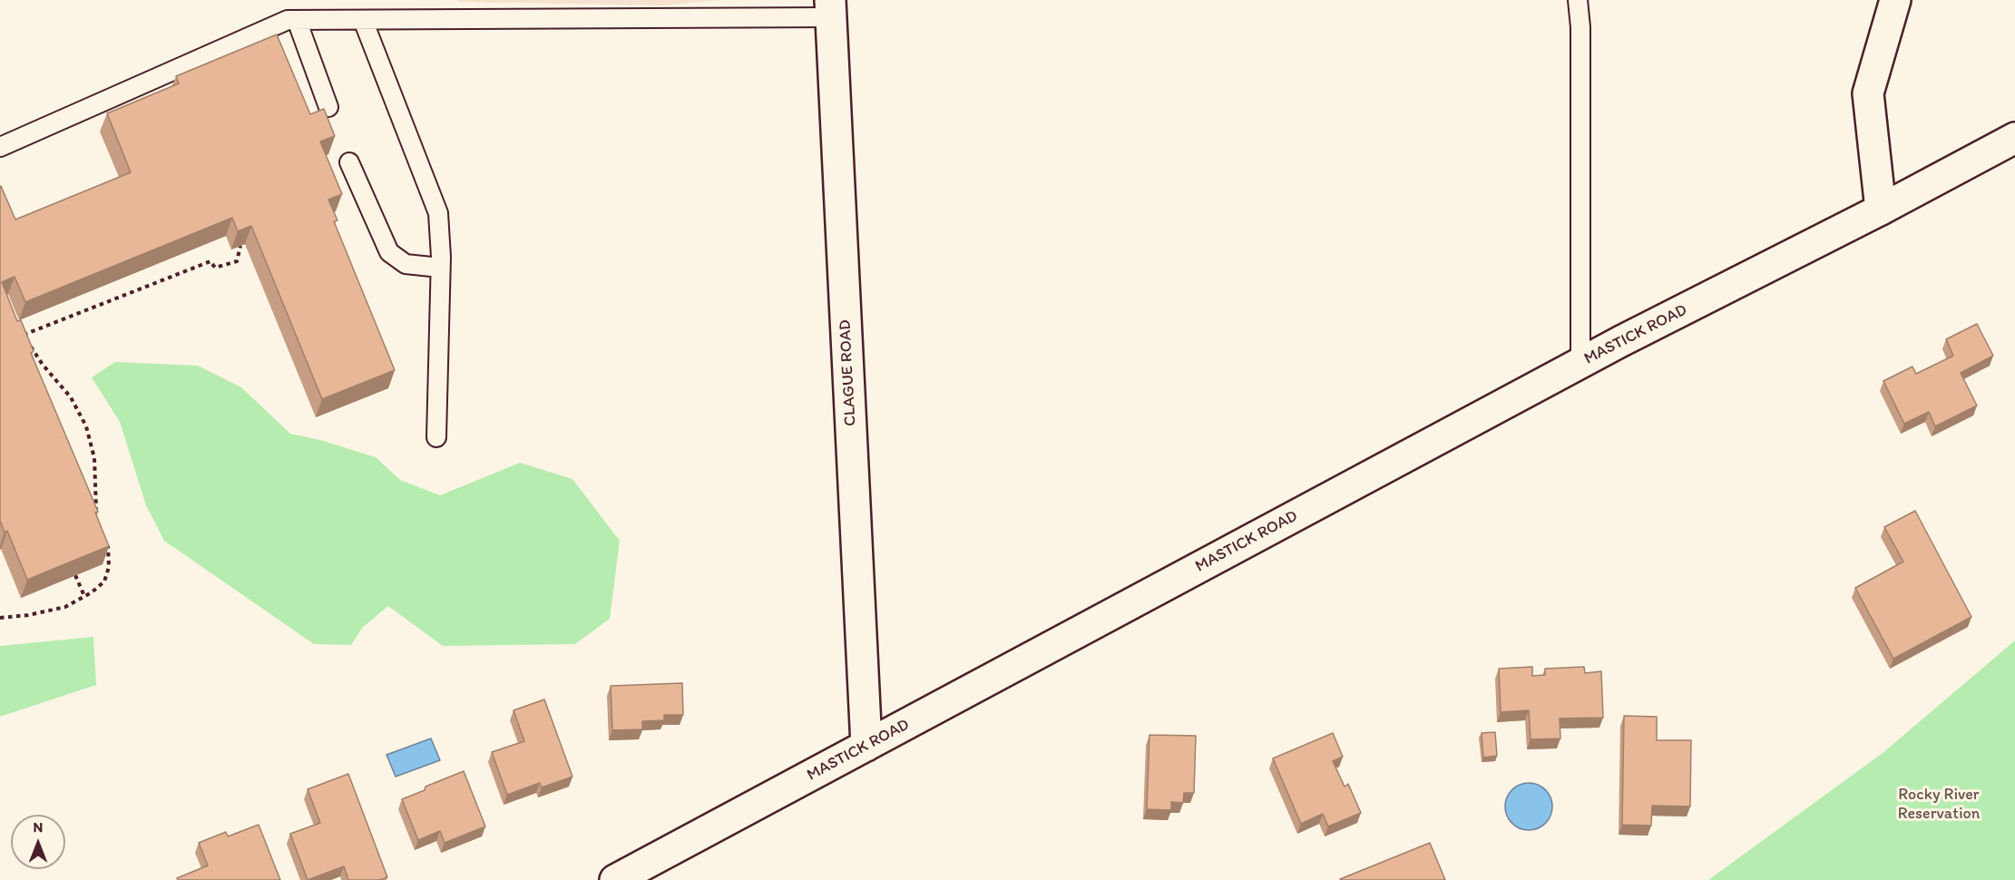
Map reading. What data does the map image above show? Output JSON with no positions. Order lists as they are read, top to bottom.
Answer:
{
  "streets": {
    "street": ["MASTICK ROAD", "CLAGUE ROAD"]
  },
  "crossings": [
    ["MASTICK ROAD", "CLAGUE ROAD"]
  ],
  "parks": ["Rocky River Reservation"],
  "north": "top"
}
